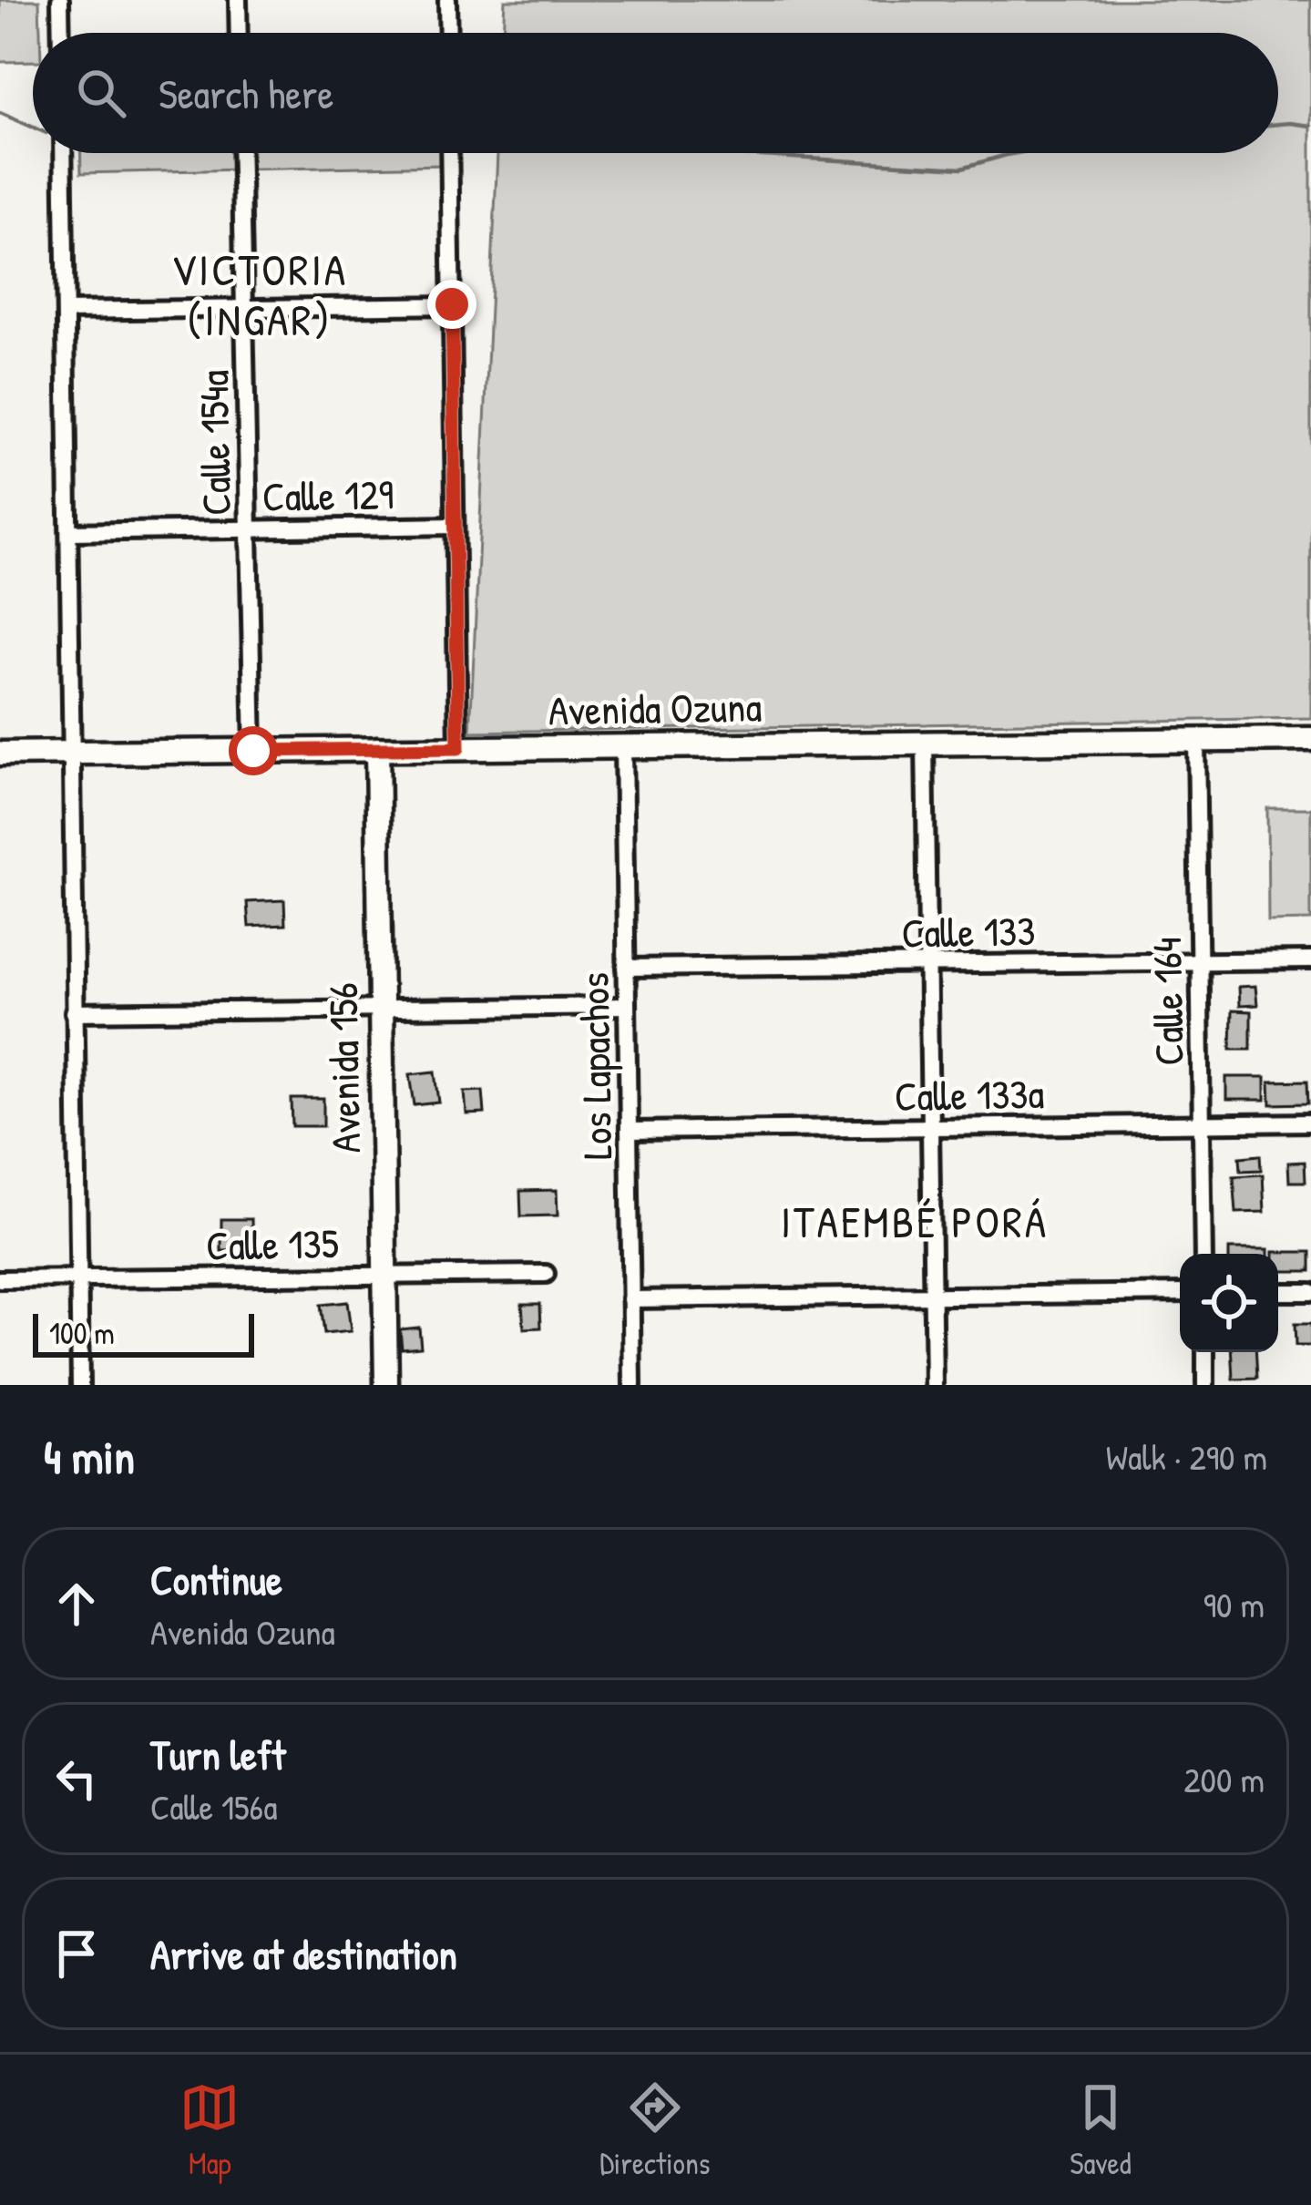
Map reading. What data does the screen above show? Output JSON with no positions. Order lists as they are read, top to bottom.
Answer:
{
  "streets": {
    "main road": ["Avenida Ozuna", "Avenida 156"],
    "street": [
      "Calle 154a",
      "Calle 129",
      "Calle 133",
      "Calle 164",
      "Los Lapachos",
      "Calle 133a",
      "Calle 135"
    ]
  },
  "crossings": [
    ["Calle 154a", "Calle 129"],
    ["Calle 154a", "Avenida Ozuna"],
    ["Avenida Ozuna", "Calle 164"],
    ["Avenida Ozuna", "Los Lapachos"],
    ["Avenida Ozuna", "Avenida 156"],
    ["Calle 133", "Calle 164"],
    ["Calle 133", "Los Lapachos"],
    ["Calle 164", "Calle 133a"],
    ["Los Lapachos", "Calle 133a"],
    ["Avenida 156", "Calle 135"]
  ],
  "districts": ["VICTORIA (INGAR)", "ITAEMBÉ PORÁ"],
  "scale_bar": "100 m",
  "page": {
    "search": "Search here",
    "scale": "100 m",
    "heading": ["4 min", "Walk · 290 m"],
    "list": [
      ["Continue", "Avenida Ozuna", "90 m"],
      ["Turn left", "Calle 156a", "200 m"],
      "Arrive at destination"
    ],
    "nav": ["Map", "Directions", "Saved"]
  }
}
